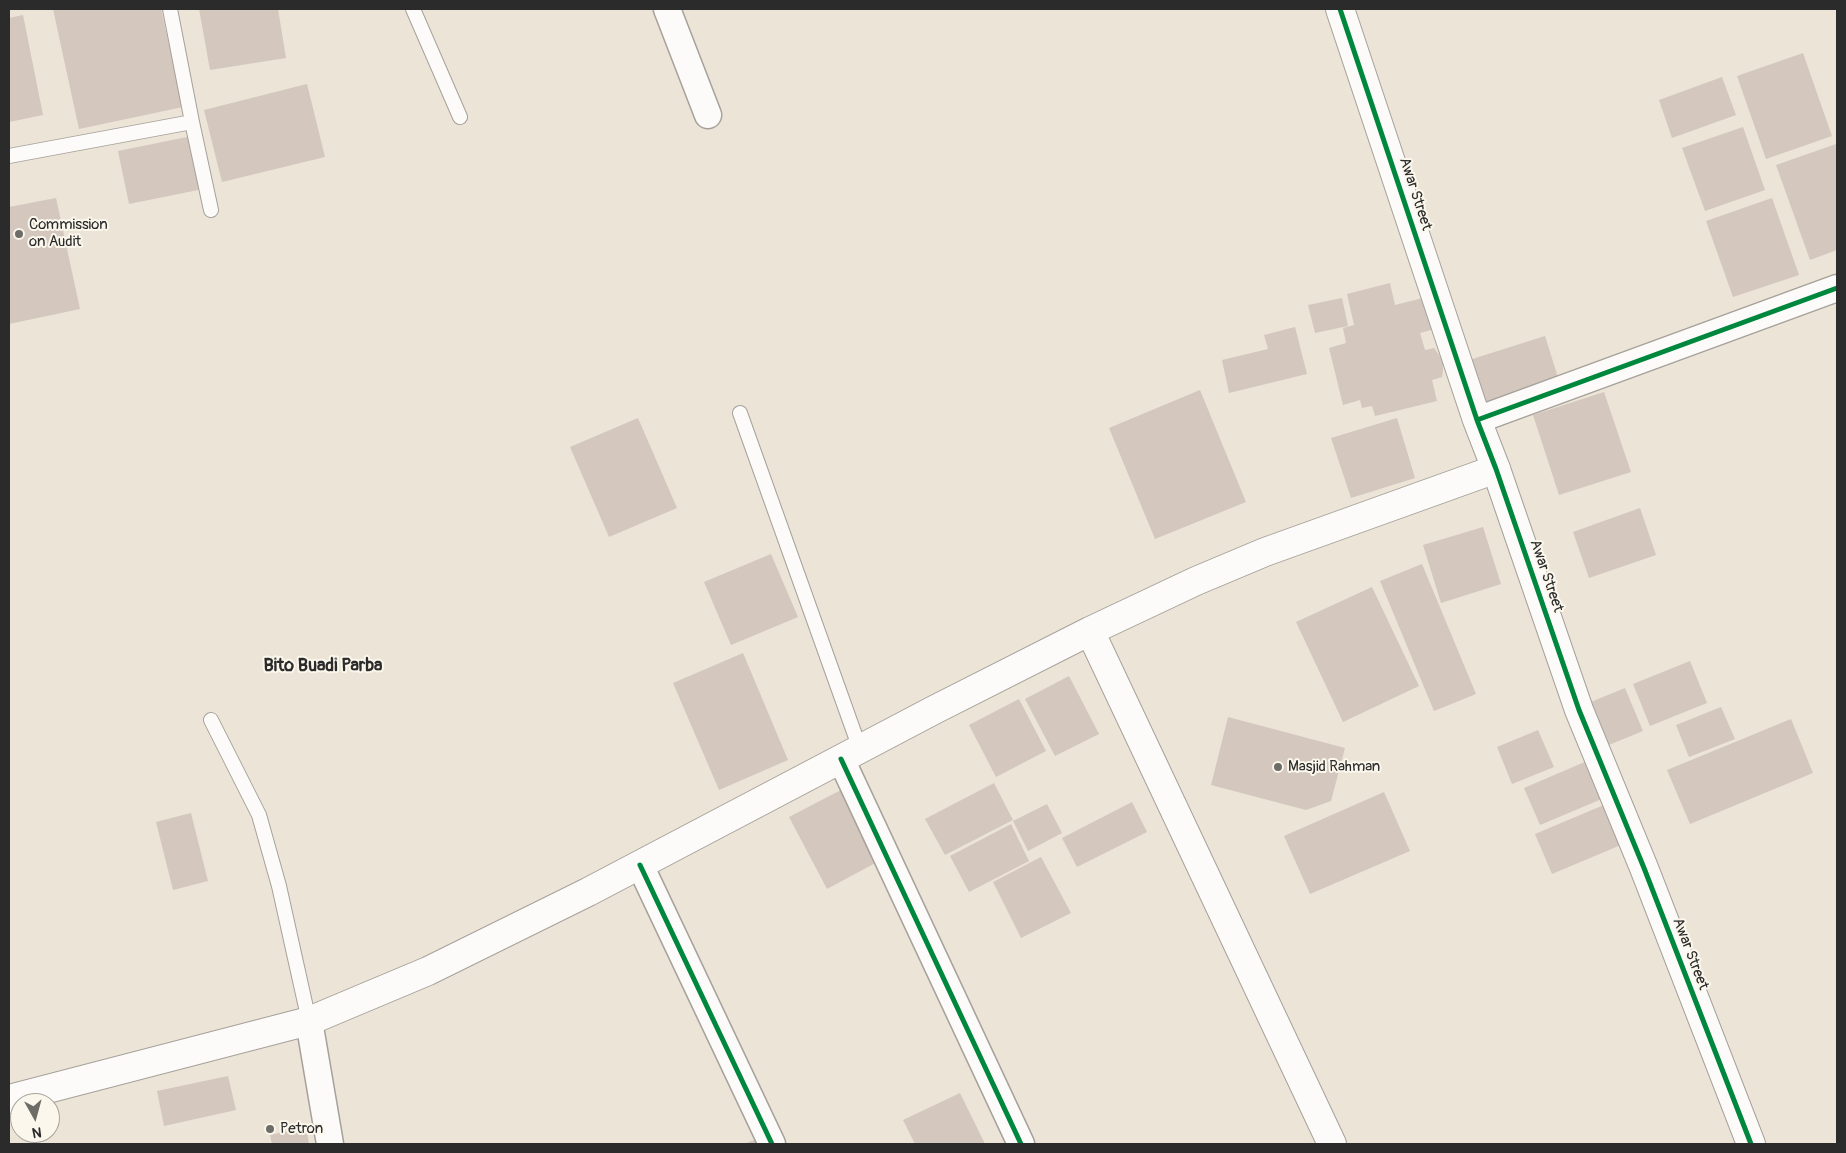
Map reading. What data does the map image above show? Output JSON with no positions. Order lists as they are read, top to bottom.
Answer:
{
  "streets": {
    "main road": ["Awar Street"]
  },
  "districts": ["Bito Buadi Parba"],
  "places": ["Commission on Audit", "Masjid Rahman", "Petron"],
  "north": "bottom"
}
